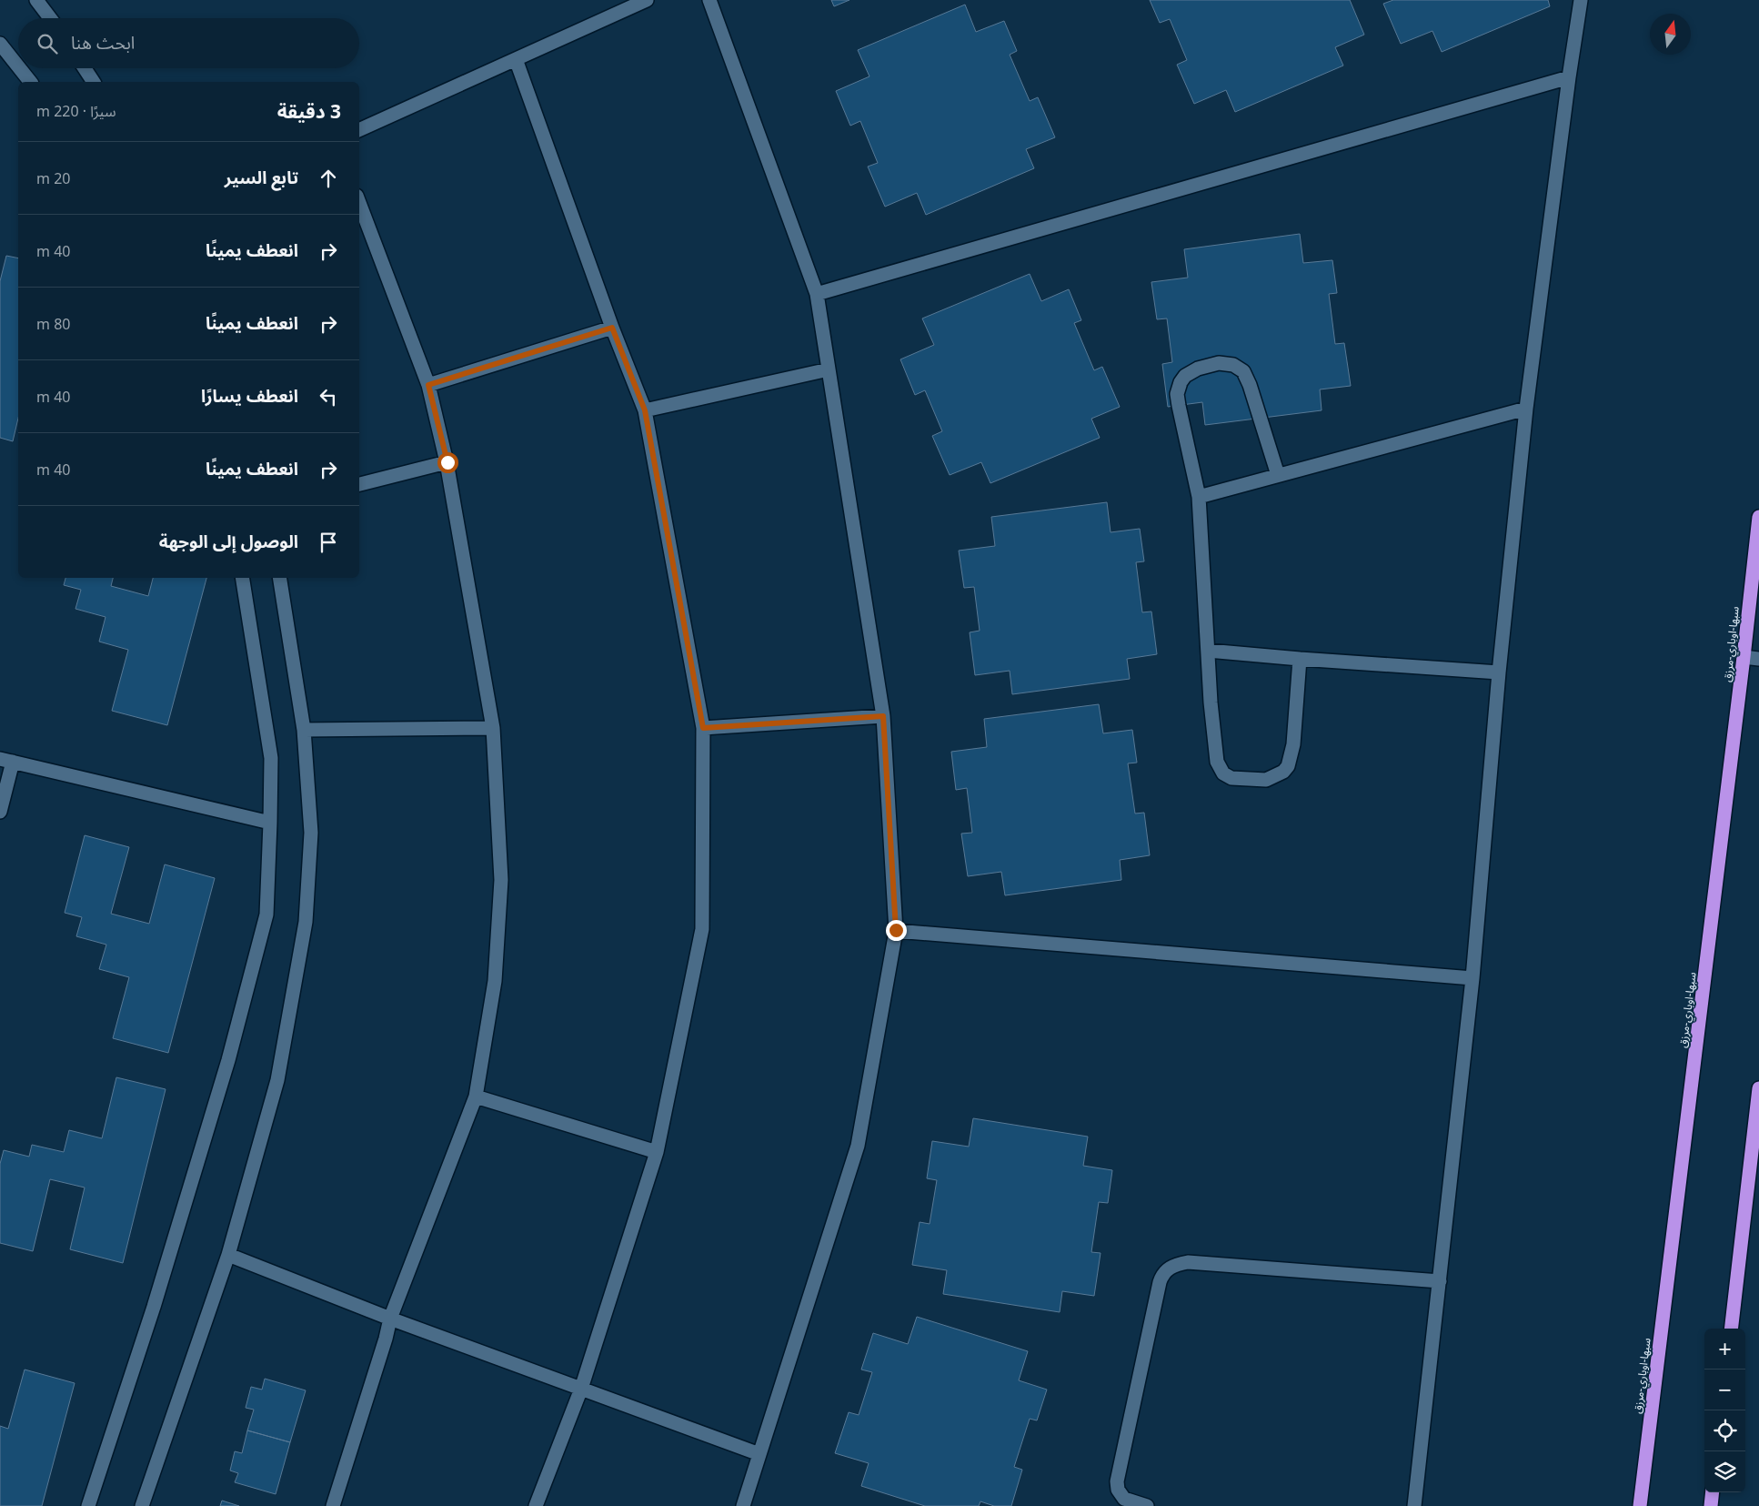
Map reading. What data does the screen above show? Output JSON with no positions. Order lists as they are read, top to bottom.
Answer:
{
  "streets": {
    "highway": ["سبها-اوباري-مرزق"]
  },
  "north": "top",
  "page": {
    "search": "ابحث هنا",
    "heading": ["3 دقيقة", "سيرًا · 220 m"],
    "list": [
      ["تابع السير", "20 m"],
      ["انعطف يمينًا", "40 m"],
      ["انعطف يمينًا", "80 m"],
      ["انعطف يسارًا", "40 m"],
      ["انعطف يمينًا", "40 m"],
      "الوصول إلى الوجهة"
    ],
    "map_buttons": ["+", "−"]
  }
}
